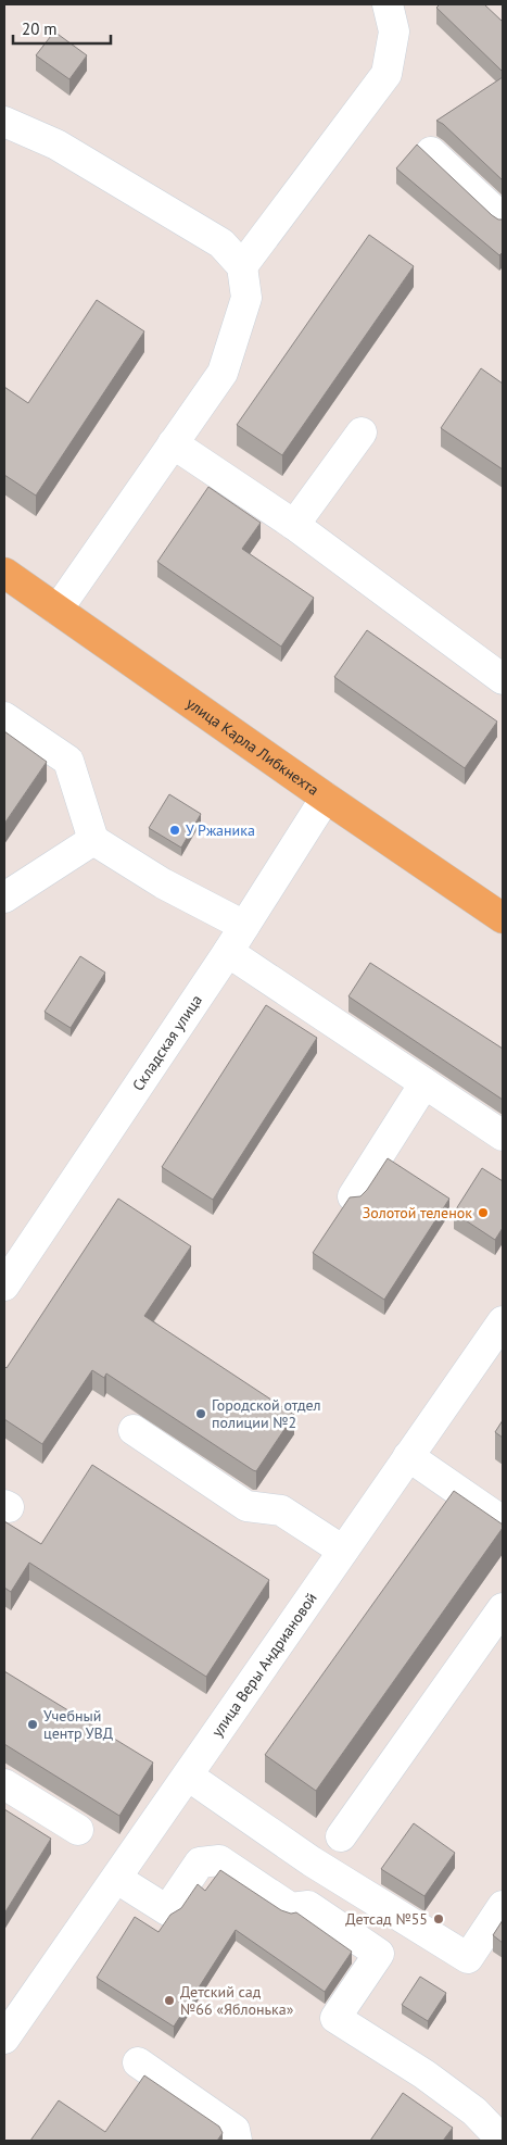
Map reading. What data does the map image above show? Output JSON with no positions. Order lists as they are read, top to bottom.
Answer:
{
  "streets": {
    "main road": ["улица Карла Либкнехта"],
    "street": ["Складская улица", "улица Веры Андриановой"]
  },
  "crossings": [
    ["улица Карла Либкнехта", "Складская улица"]
  ],
  "places": [
    "У Ржаника",
    "Золотой теленок",
    "Городской отдел полиции №2",
    "Учебный центр УВД",
    "Детсад №55",
    "Детский сад №66 «Яблонька»"
  ],
  "scale_bar": "20 m"
}
